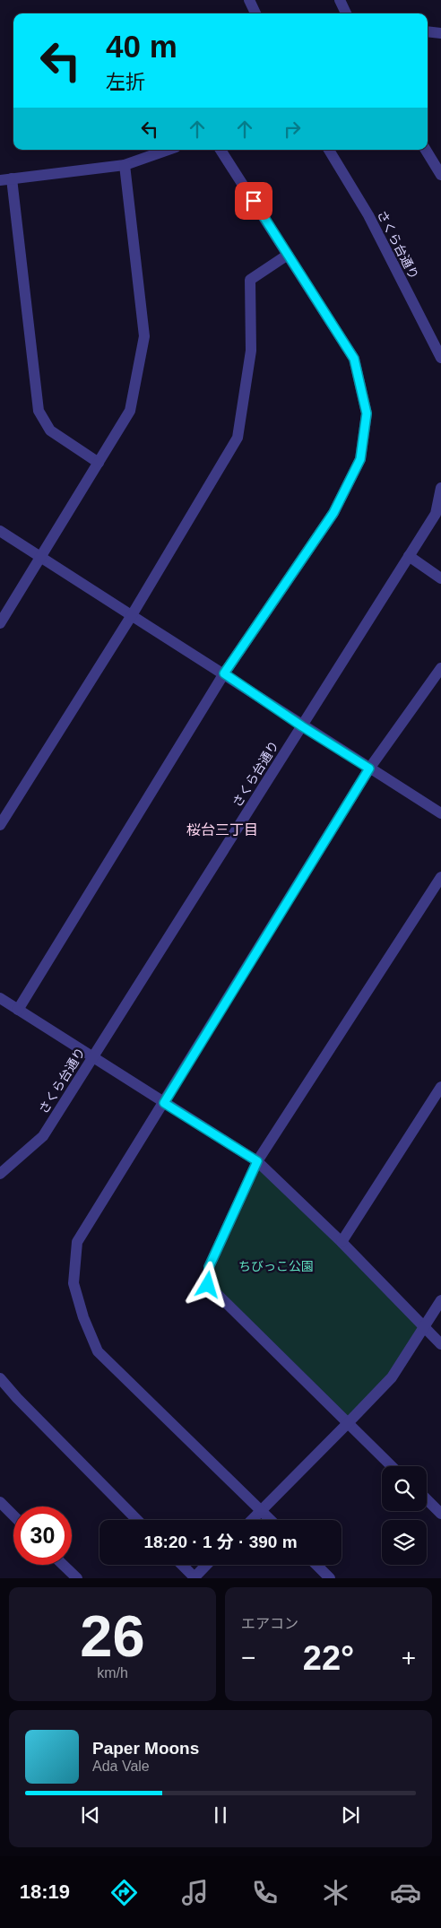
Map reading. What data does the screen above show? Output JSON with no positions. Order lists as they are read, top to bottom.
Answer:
{
  "streets": {
    "street": ["さくら台通り"]
  },
  "districts": ["桜台三丁目"],
  "parks": ["ちびっこ公園"],
  "page": {
    "turn": ["40 m", "左折"],
    "limit": "30",
    "trip": "18:20 · 1 分 · 390 m",
    "tile": [
      ["26", "km/h"],
      "エアコン"
    ],
    "heat": ["−", "22°", "+"],
    "song": ["Paper Moons", "Ada Vale"],
    "tabs": "18:19"
  }
}
